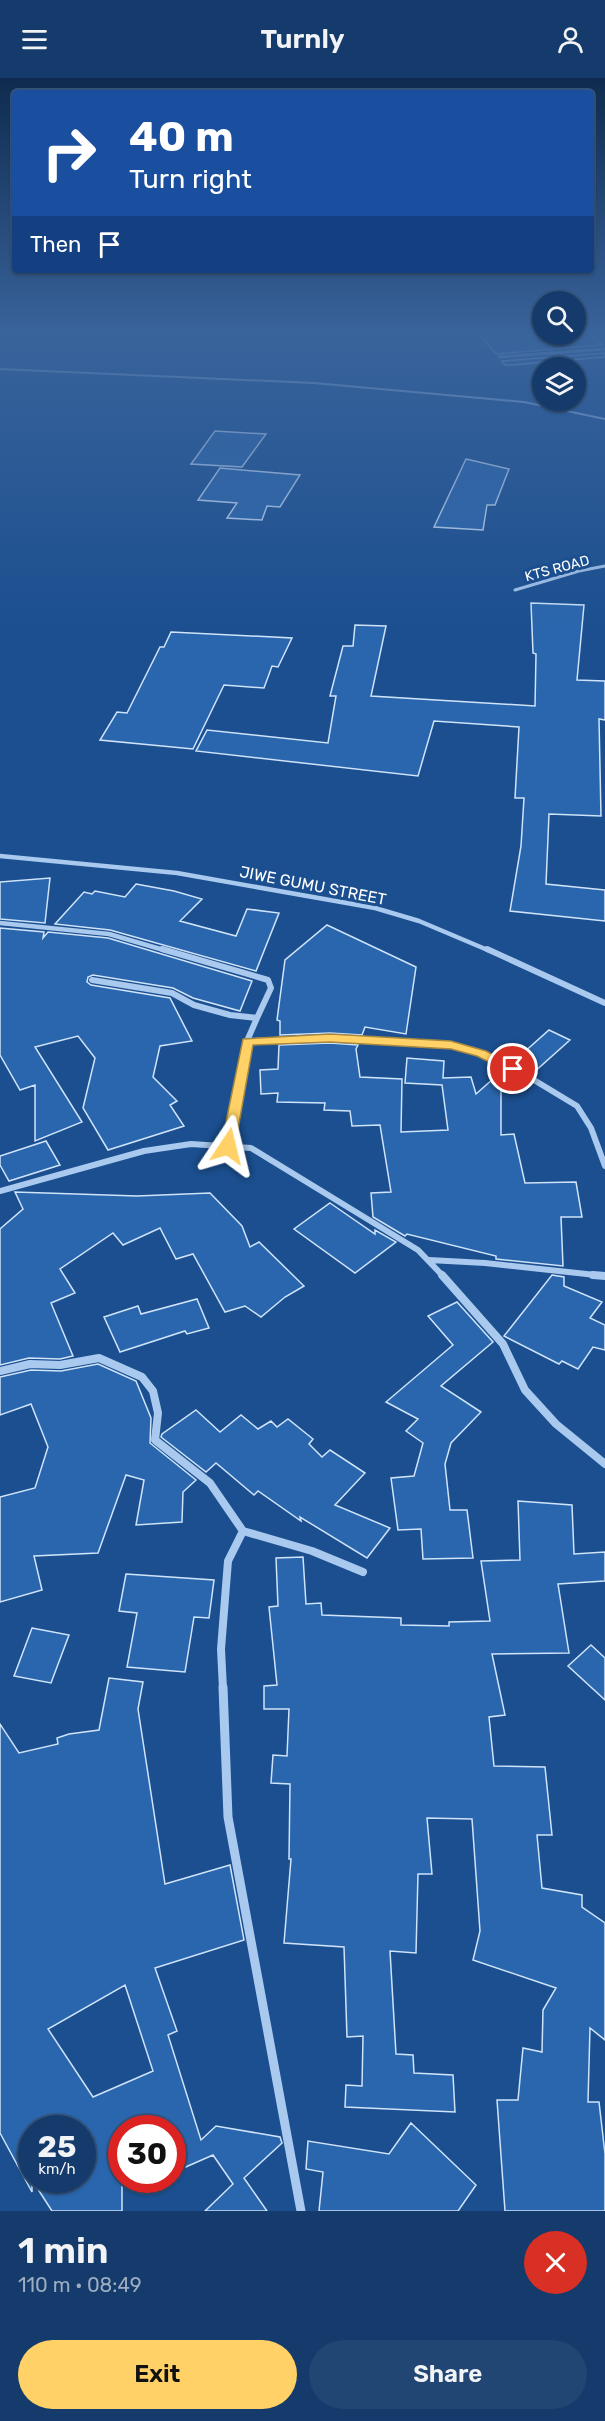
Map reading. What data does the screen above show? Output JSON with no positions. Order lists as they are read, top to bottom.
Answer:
{
  "streets": {
    "street": ["JIWE GUMU STREET"],
    "lane": ["KTS ROAD"]
  },
  "page": {
    "header": "Turnly",
    "turn": ["40 m", "Turn right"],
    "then": "Then",
    "speed": "25 km/h",
    "limit": "30",
    "heading": ["1 min", "110 m · 08:49"],
    "buttons": ["Exit", "Share"]
  }
}
